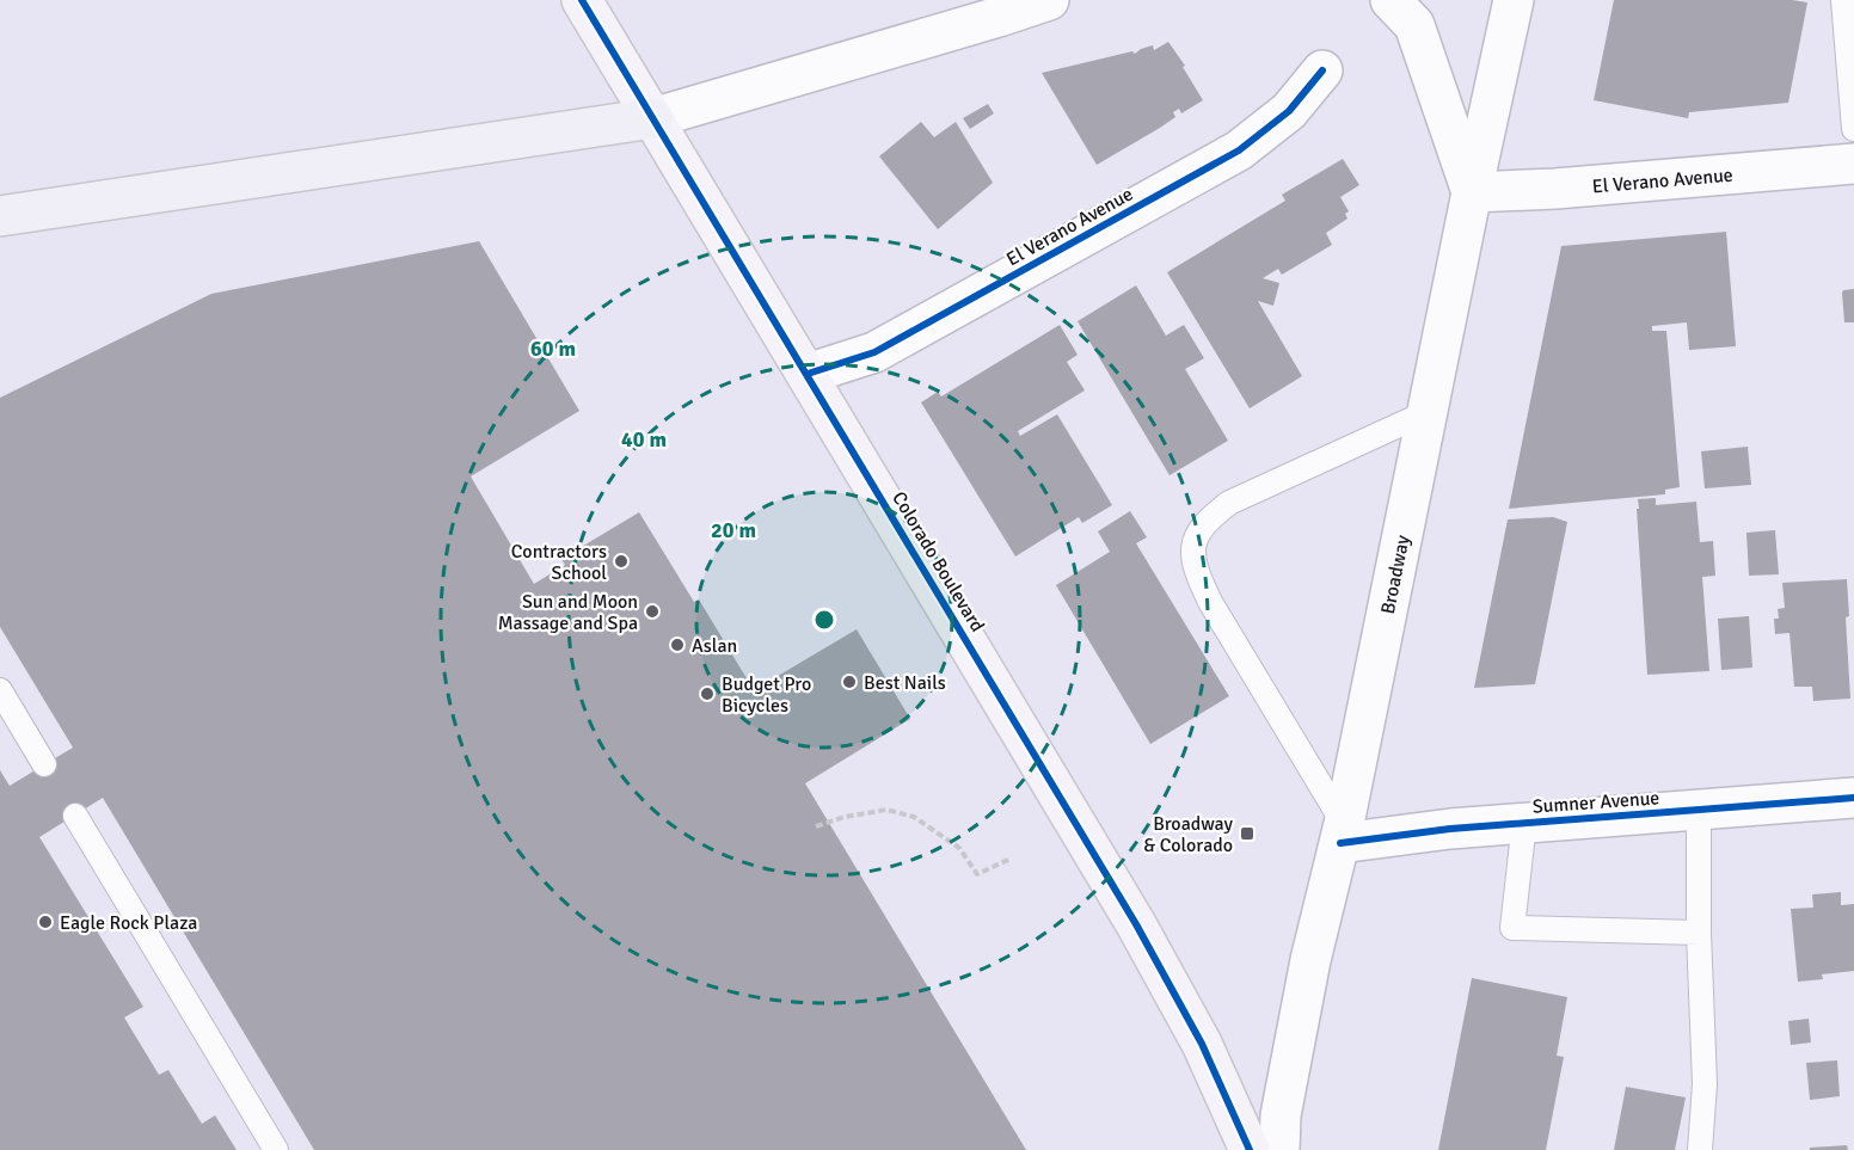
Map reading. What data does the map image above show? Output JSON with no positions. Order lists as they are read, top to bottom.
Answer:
{
  "streets": {
    "main road": [
      "El Verano Avenue",
      "Colorado Boulevard",
      "Broadway",
      "Sumner Avenue"
    ]
  },
  "crossings": [
    ["El Verano Avenue", "Colorado Boulevard"],
    ["El Verano Avenue", "Broadway"],
    ["Broadway", "Sumner Avenue"]
  ],
  "places": {
    "other": [
      "Contractors School",
      "Sun and Moon Massage and Spa",
      "Aslan",
      "Best Nails",
      "Budget Pro Bicycles",
      "Eagle Rock Plaza"
    ],
    "transit": ["Broadway & Colorado"]
  },
  "rings": ["60 m", "40 m", "20 m"]
}
